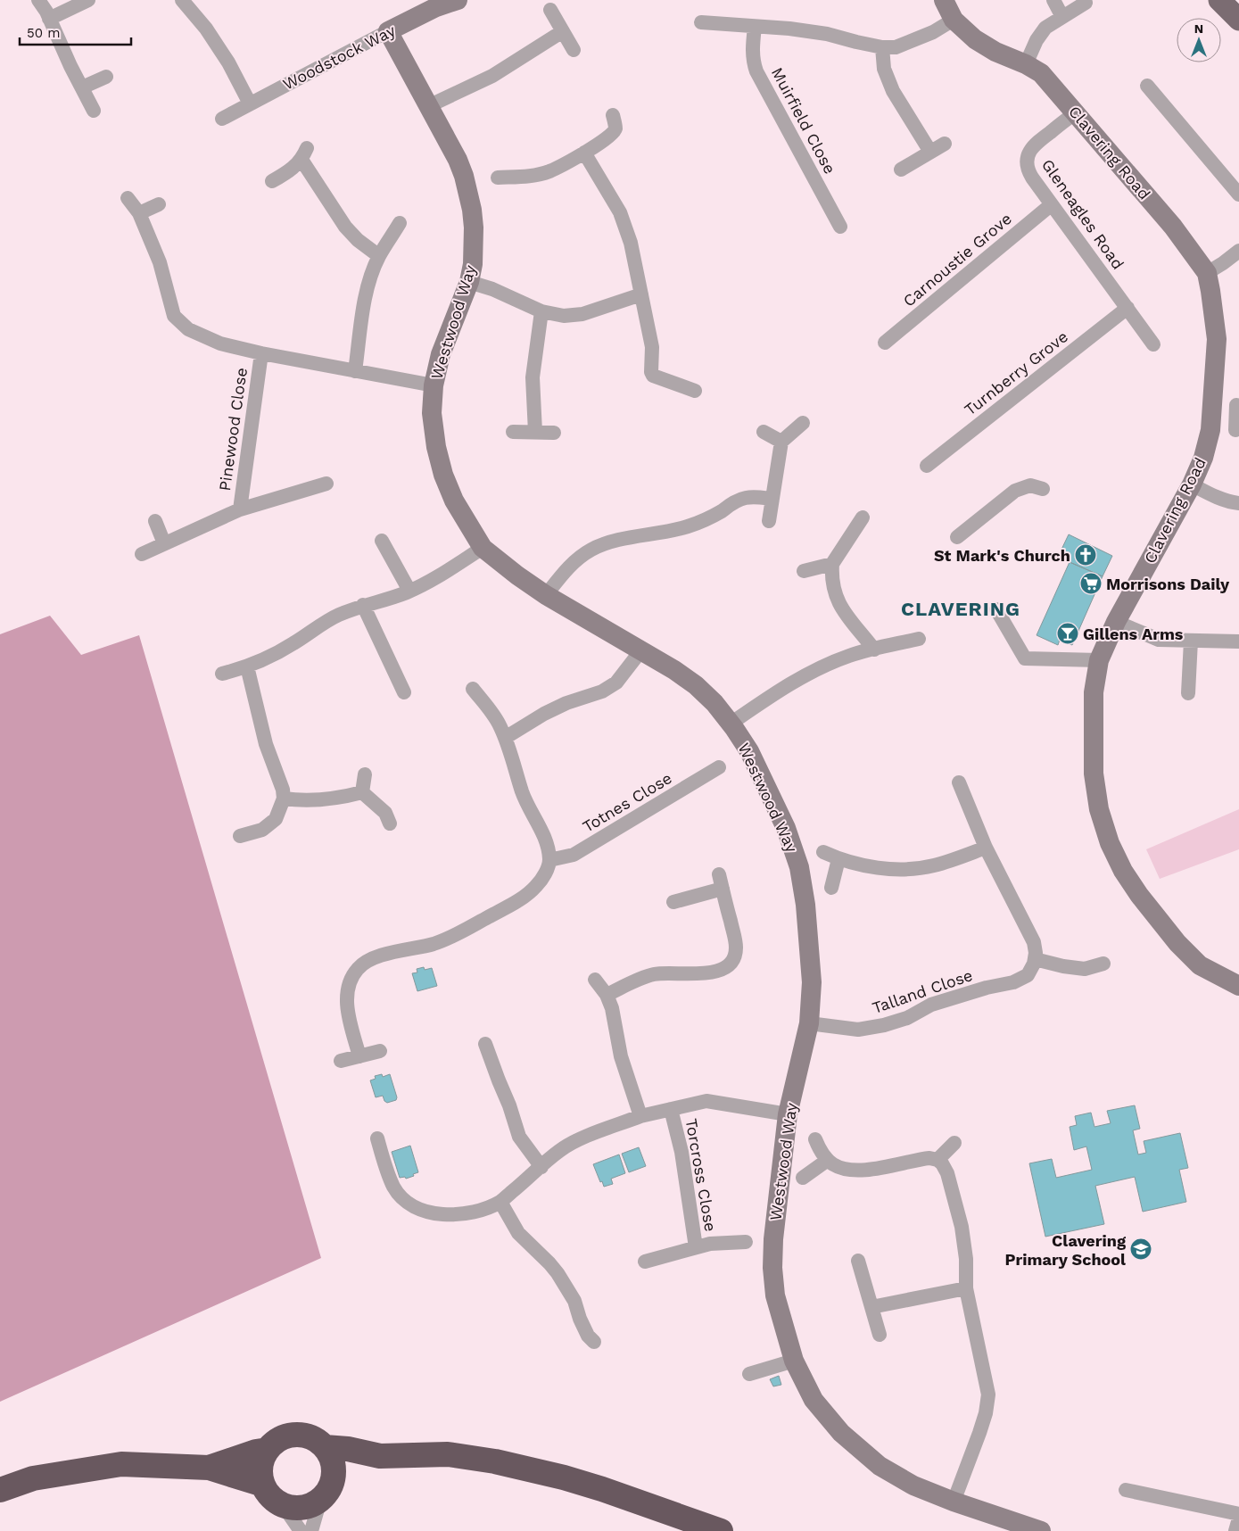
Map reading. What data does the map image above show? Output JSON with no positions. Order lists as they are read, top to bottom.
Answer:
{
  "streets": {
    "street": [
      "Woodstock Way",
      "Muirfield Close",
      "Clavering Road",
      "Gleneagles Road",
      "Carnoustie Grove",
      "Westwood Way",
      "Turnberry Grove",
      "Pinewood Close",
      "Totnes Close",
      "Talland Close",
      "Torcross Close"
    ]
  },
  "crossings": [
    ["Woodstock Way", "Westwood Way"],
    ["Clavering Road", "Gleneagles Road"],
    ["Gleneagles Road", "Carnoustie Grove"],
    ["Gleneagles Road", "Turnberry Grove"],
    ["Westwood Way", "Pinewood Close"],
    ["Westwood Way", "Talland Close"],
    ["Westwood Way", "Torcross Close"]
  ],
  "districts": ["CLAVERING"],
  "places": {
    "church": ["St Mark's Church"],
    "supermarket": ["Morrisons Daily"],
    "bar": ["Gillens Arms"],
    "school or university": ["Clavering Primary School"]
  },
  "scale_bar": "50 m",
  "north": "top"
}
